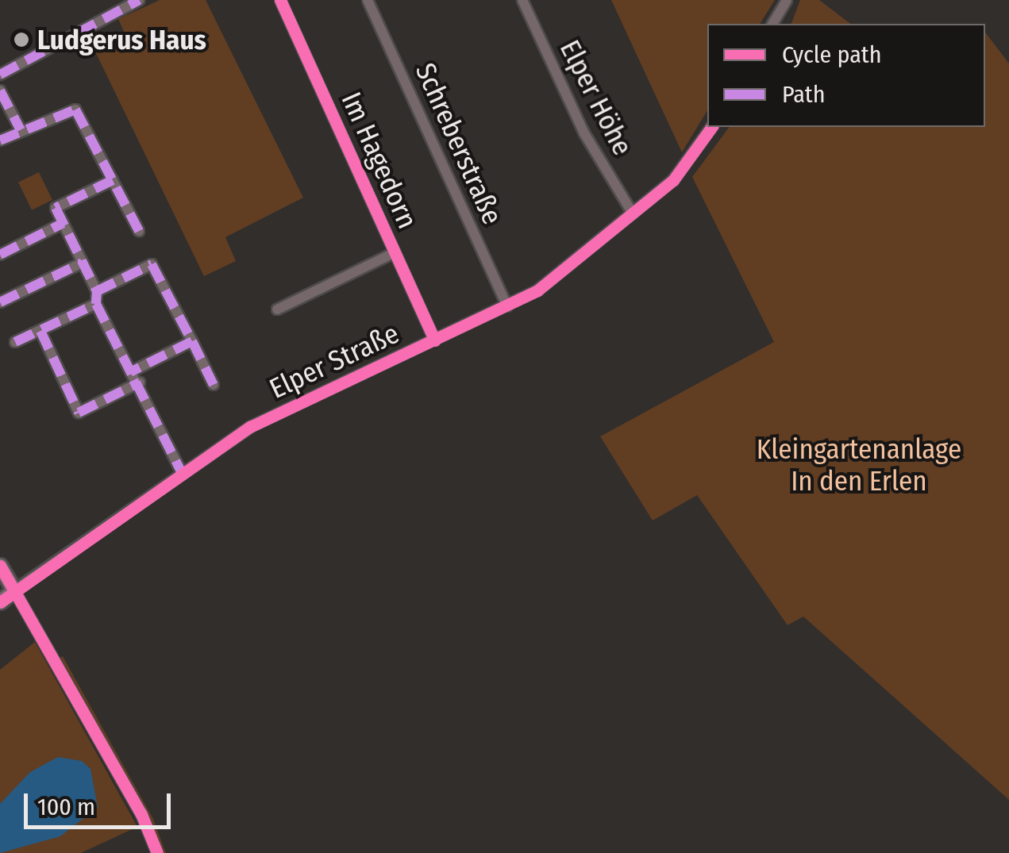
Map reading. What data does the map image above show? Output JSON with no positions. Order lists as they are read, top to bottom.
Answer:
{
  "streets": {
    "street": [
      "Elper Höhe",
      "Schreberstraße",
      "Im Hagedorn",
      "Elper Straße"
    ]
  },
  "crossings": [
    ["Elper Höhe", "Elper Straße"],
    ["Schreberstraße", "Elper Straße"],
    ["Im Hagedorn", "Elper Straße"]
  ],
  "parks": ["Kleingartenanlage In den Erlen"],
  "places": ["Ludgerus Haus"],
  "legend": ["Cycle path", "Path"],
  "scale_bar": "100 m"
}
